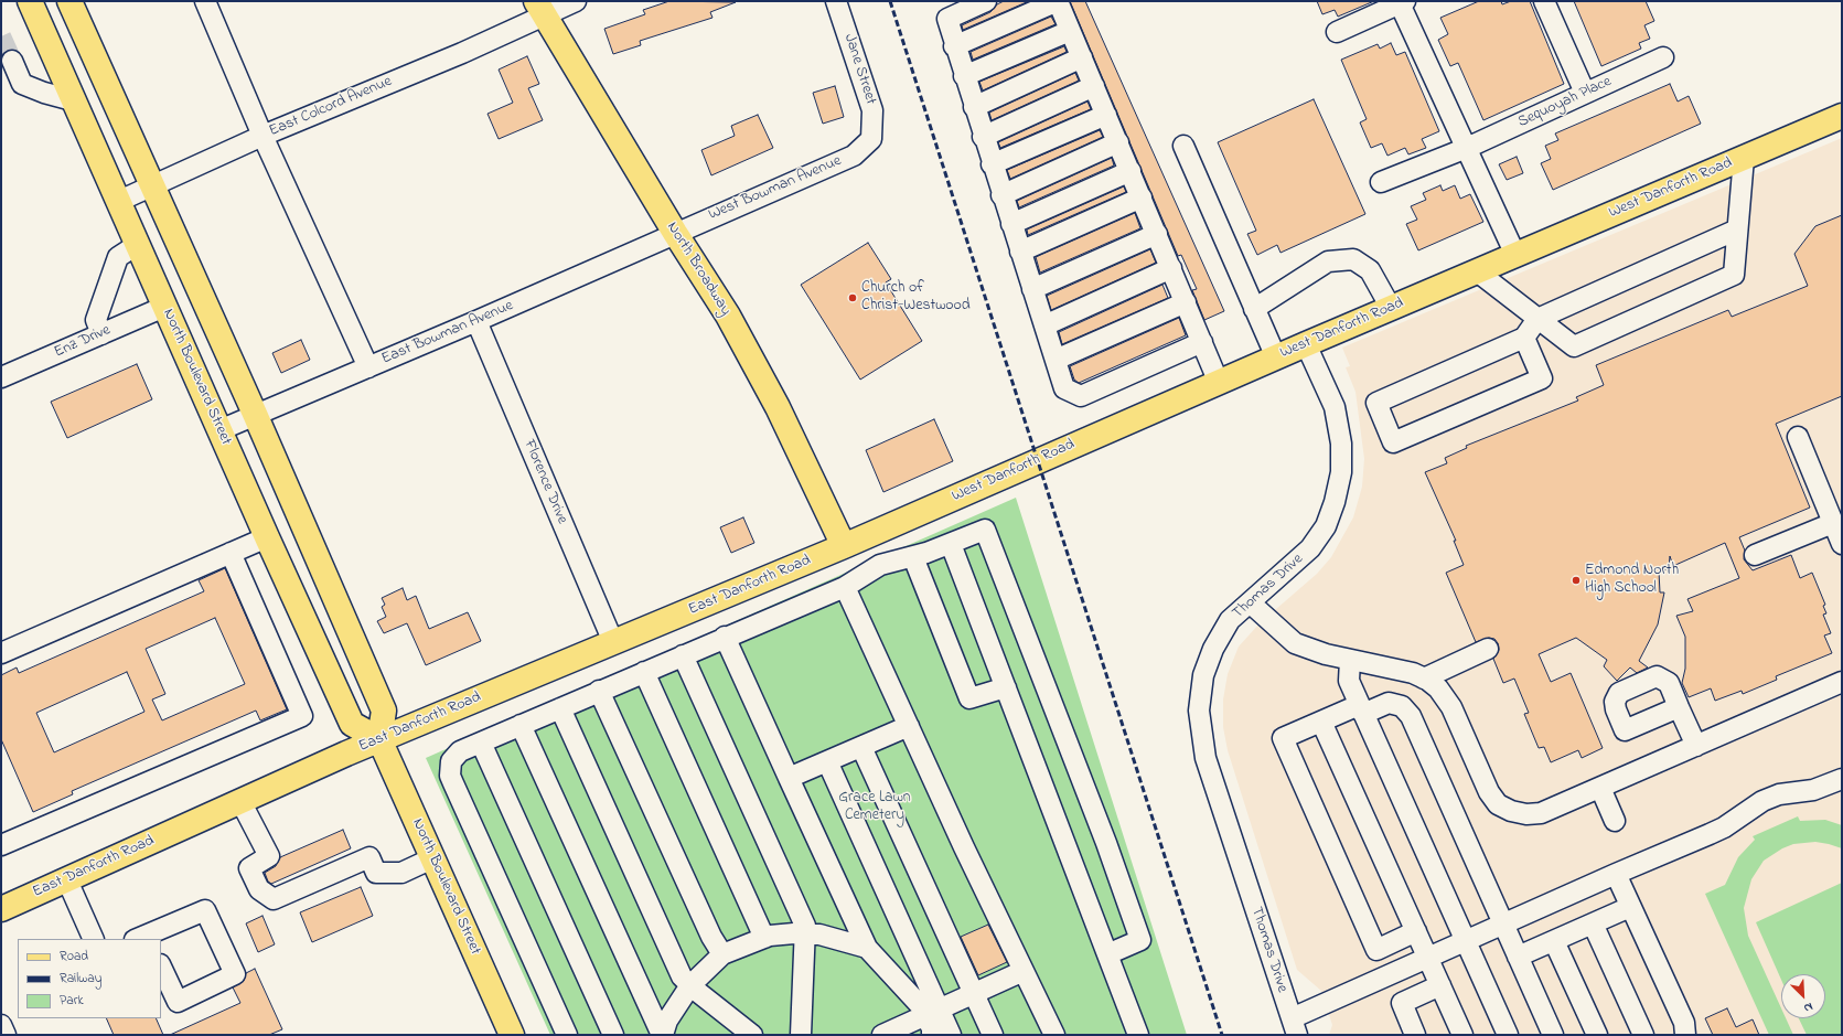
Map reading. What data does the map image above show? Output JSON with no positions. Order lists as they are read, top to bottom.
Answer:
{
  "streets": {
    "main road": [
      "West Danforth Road",
      "North Broadway",
      "North Boulevard Street",
      "East Danforth Road"
    ],
    "street": [
      "Jane Street",
      "Sequoyah Place",
      "East Colcord Avenue",
      "West Bowman Avenue",
      "East Bowman Avenue",
      "Enz Drive",
      "Florence Drive",
      "Thomas Drive"
    ]
  },
  "crossings": [
    ["Jane Street", "West Bowman Avenue"],
    ["East Colcord Avenue", "North Broadway"],
    ["East Colcord Avenue", "North Boulevard Street"],
    ["West Bowman Avenue", "North Broadway"],
    ["West Bowman Avenue", "East Bowman Avenue"],
    ["West Danforth Road", "North Broadway"],
    ["West Danforth Road", "East Danforth Road"],
    ["West Danforth Road", "Thomas Drive"],
    ["North Broadway", "East Bowman Avenue"],
    ["North Broadway", "East Danforth Road"],
    ["East Bowman Avenue", "North Boulevard Street"],
    ["East Bowman Avenue", "Florence Drive"],
    ["Enz Drive", "North Boulevard Street"],
    ["North Boulevard Street", "East Danforth Road"],
    ["Florence Drive", "East Danforth Road"]
  ],
  "parks": ["Grace Lawn Cemetery"],
  "places": ["Church of Christ-Westwood", "Edmond North High School"],
  "legend": ["Road", "Railway", "Park"],
  "north": "bottom right"
}
